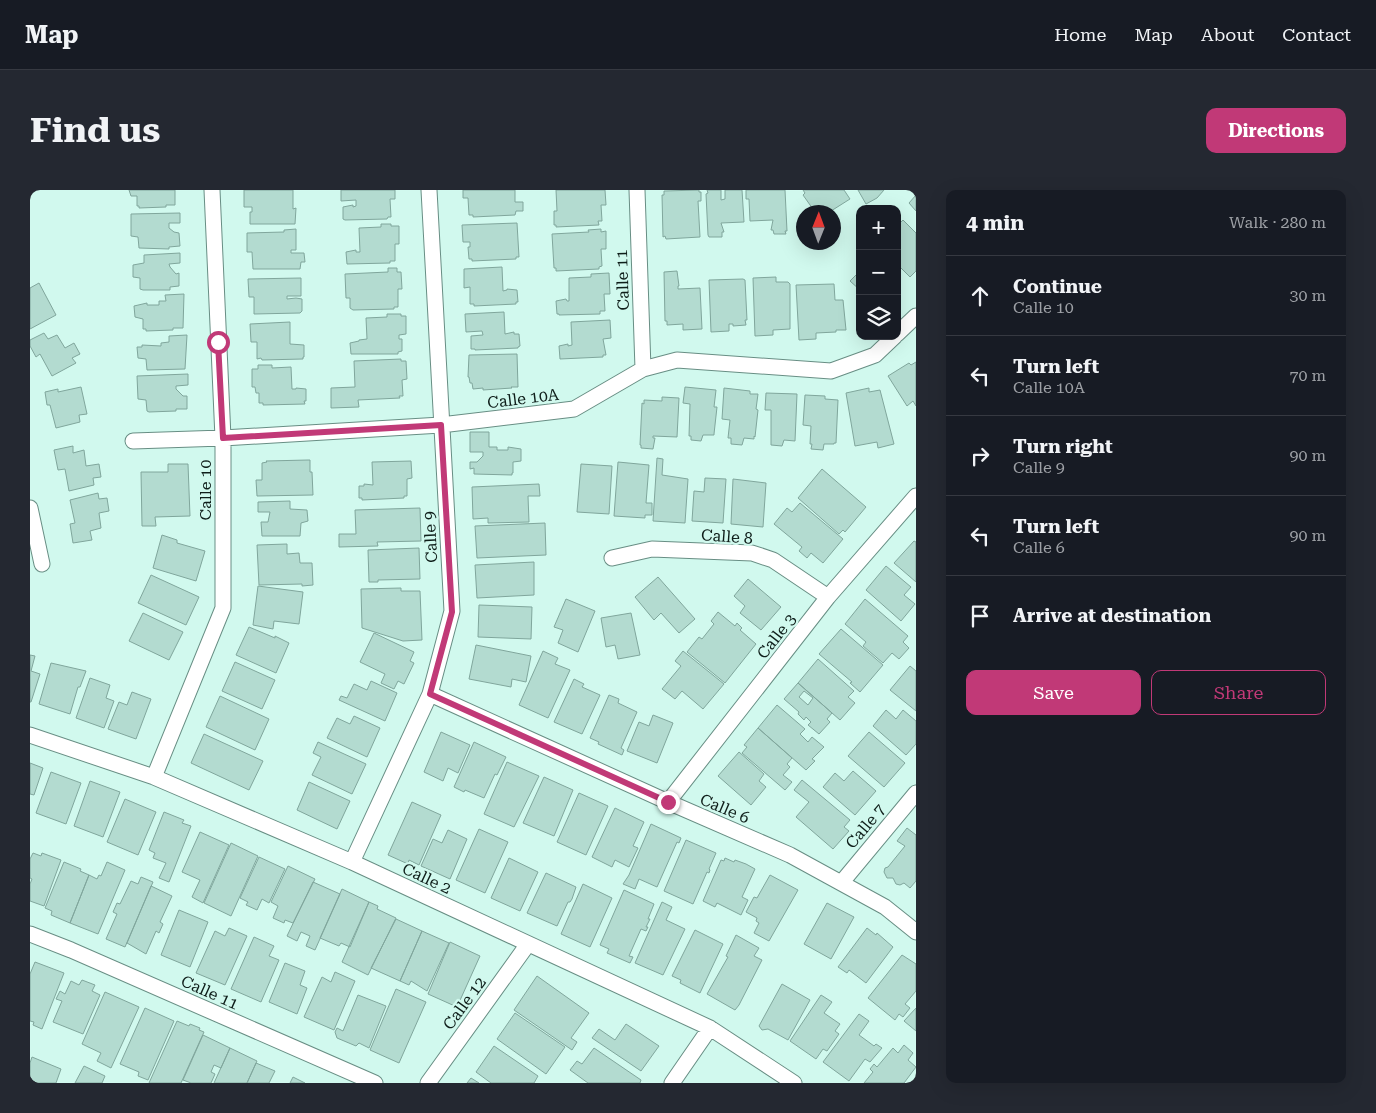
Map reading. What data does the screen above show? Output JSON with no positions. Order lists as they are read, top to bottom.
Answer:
{
  "streets": {
    "street": [
      "Calle 11",
      "Calle 10A",
      "Calle 10",
      "Calle 8",
      "Calle 9",
      "Calle 3",
      "Calle 6",
      "Calle 7",
      "Calle 2",
      "Calle 12"
    ]
  },
  "crossings": [
    ["Calle 11", "Calle 10A"],
    ["Calle 10A", "Calle 10"],
    ["Calle 10A", "Calle 9"],
    ["Calle 10", "Calle 2"],
    ["Calle 8", "Calle 3"],
    ["Calle 9", "Calle 6"],
    ["Calle 9", "Calle 2"],
    ["Calle 3", "Calle 6"],
    ["Calle 6", "Calle 7"],
    ["Calle 2", "Calle 12"]
  ],
  "north": "top",
  "page": {
    "header": "Map",
    "nav": [
      "Home",
      "Map",
      "About",
      "Contact"
    ],
    "buttons": [
      "Directions",
      ["Save", "Share"]
    ],
    "title": "Find us",
    "heading": ["4 min", "Walk · 280 m"],
    "map_buttons": ["+", "−"],
    "list": [
      ["Continue", "Calle 10", "30 m"],
      ["Turn left", "Calle 10A", "70 m"],
      ["Turn right", "Calle 9", "90 m"],
      ["Turn left", "Calle 6", "90 m"],
      "Arrive at destination"
    ]
  }
}
